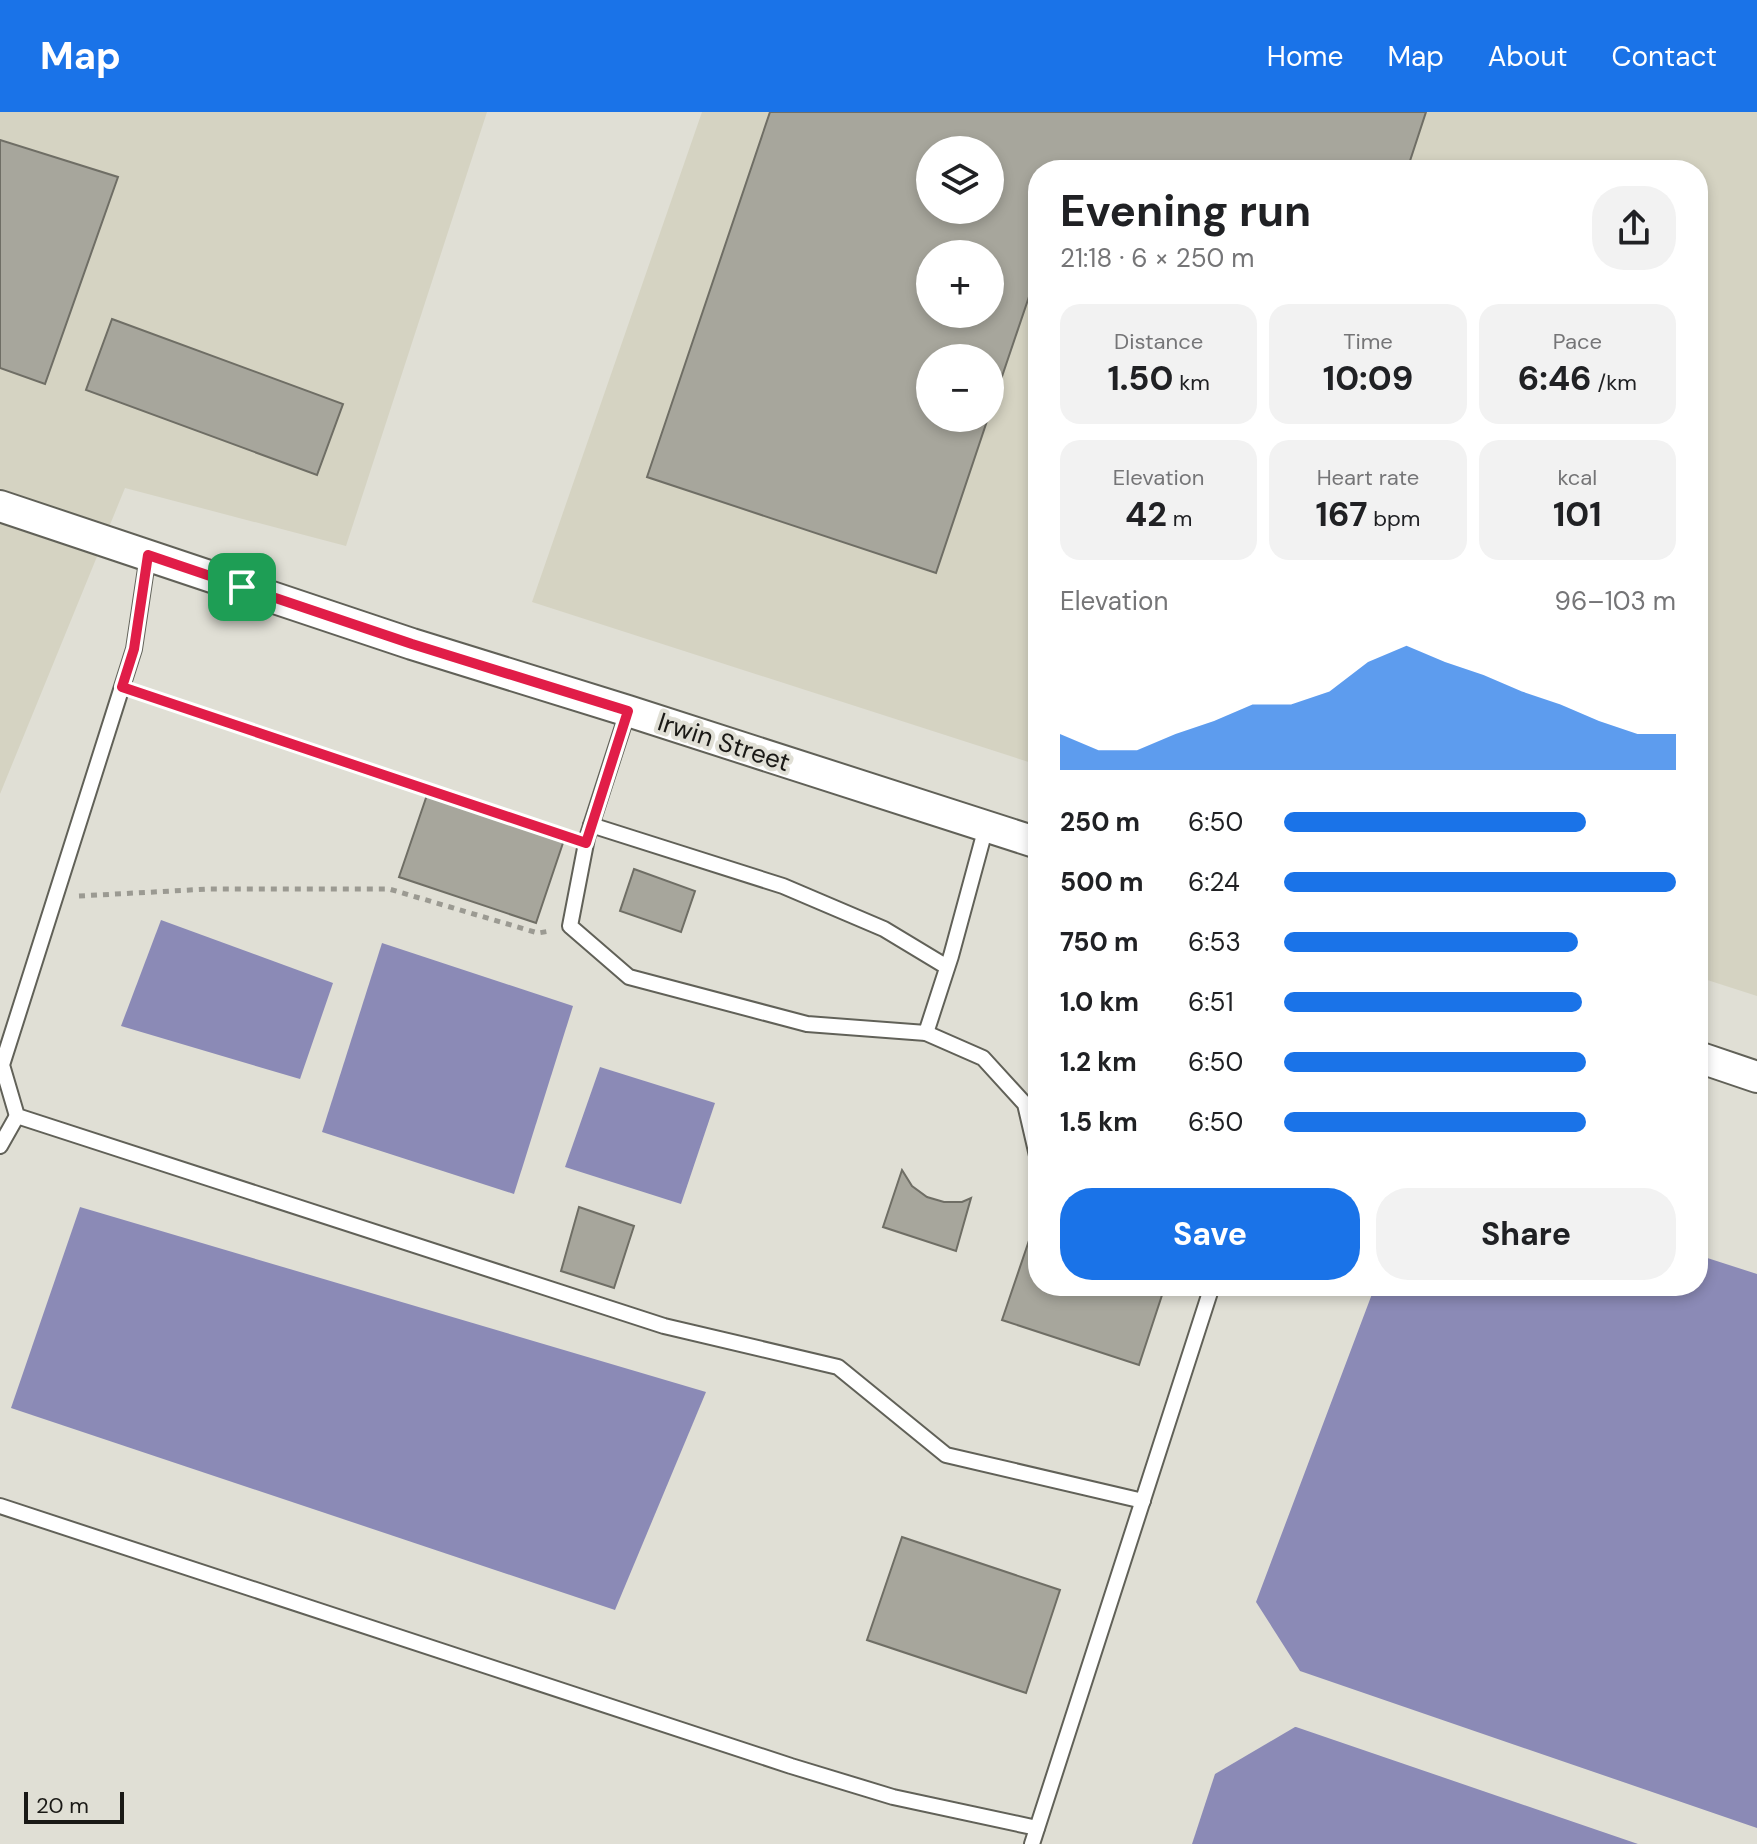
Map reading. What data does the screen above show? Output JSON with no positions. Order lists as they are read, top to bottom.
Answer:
{
  "streets": {
    "street": ["Irwin Street"]
  },
  "scale_bar": "20 m",
  "page": {
    "header": "Map",
    "nav": [
      "Home",
      "Map",
      "About",
      "Contact"
    ],
    "map_buttons": ["+", "−"],
    "heading": ["Evening run", "21:18 · 6 × 250 m"],
    "stats": [
      ["Distance", "1.50 km"],
      ["Time", "10:09"],
      ["Pace", "6:46 /km"],
      ["Elevation", "42 m"],
      ["Heart rate", "167 bpm"],
      ["kcal", "101"]
    ],
    "chart": ["Elevation", "96–103 m"],
    "list": [
      {
        "name": "250 m",
        "note": "6:50"
      },
      {
        "name": "500 m",
        "note": "6:24"
      },
      {
        "name": "750 m",
        "note": "6:53"
      },
      {
        "name": "1.0 km",
        "note": "6:51"
      },
      {
        "name": "1.2 km",
        "note": "6:50"
      },
      {
        "name": "1.5 km",
        "note": "6:50"
      }
    ],
    "buttons": ["Save", "Share"],
    "scale": "20 m"
  }
}
